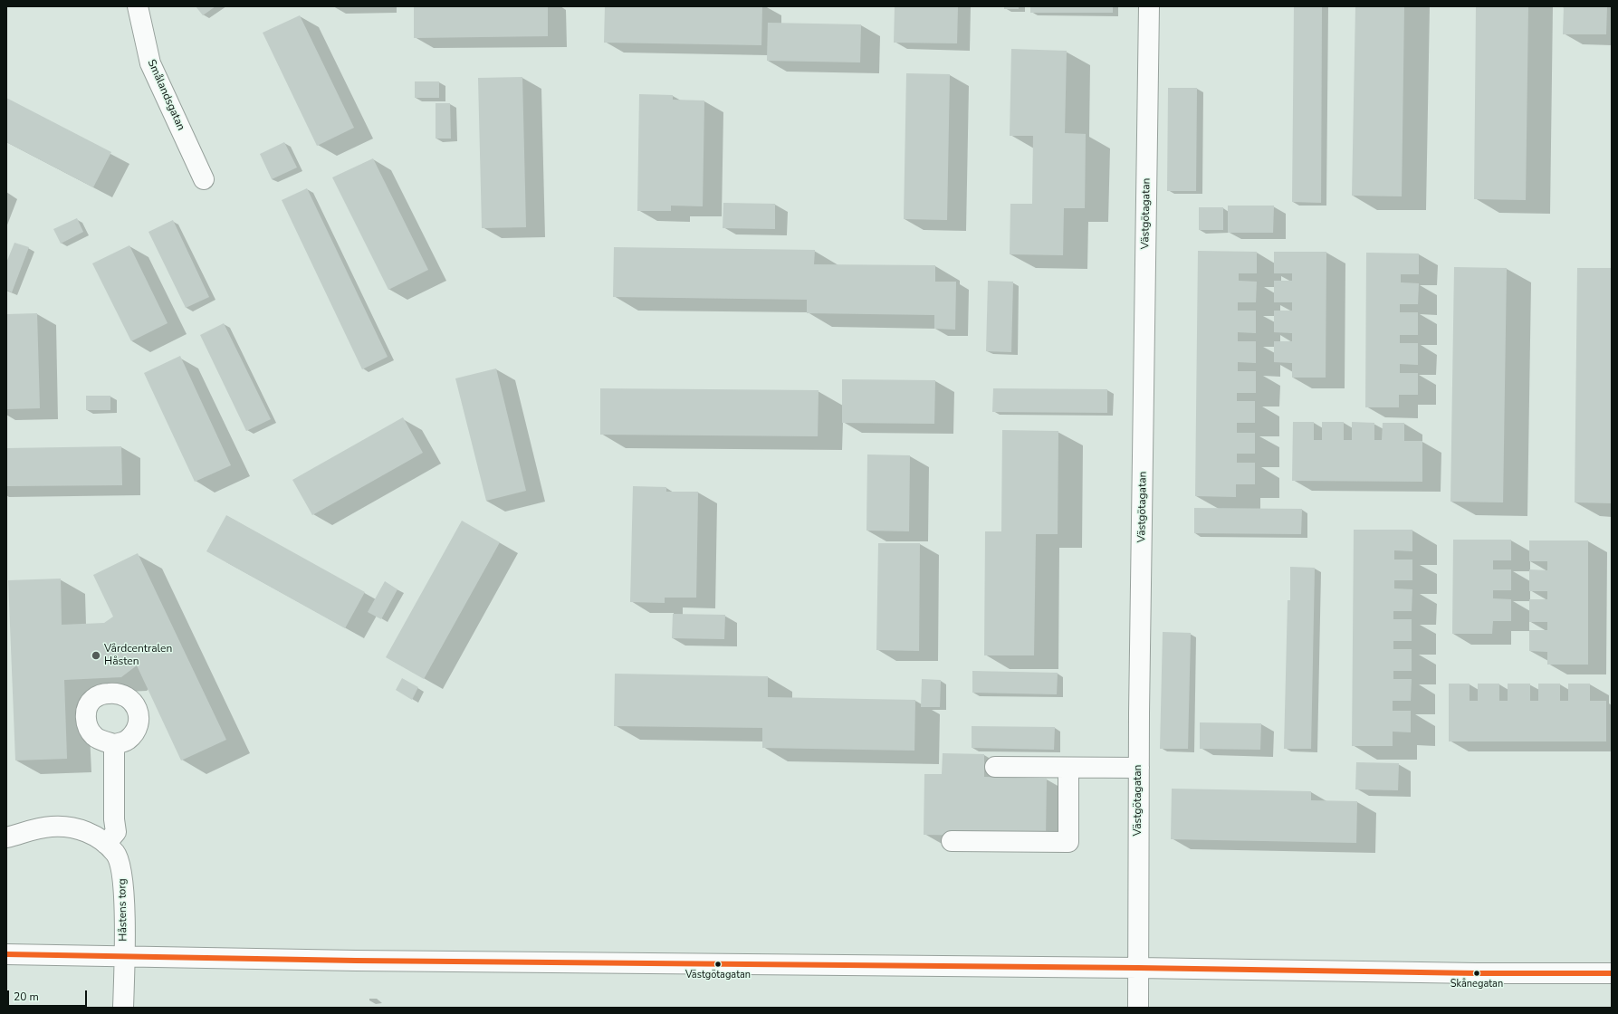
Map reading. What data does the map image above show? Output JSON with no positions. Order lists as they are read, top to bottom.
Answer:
{
  "streets": {
    "street": ["Smålandsgatan", "Västgötagatan", "Håstens torg"]
  },
  "places": ["Vårdcentralen Håsten", "Västgötagatan", "Skånegatan"],
  "scale_bar": "20 m"
}
